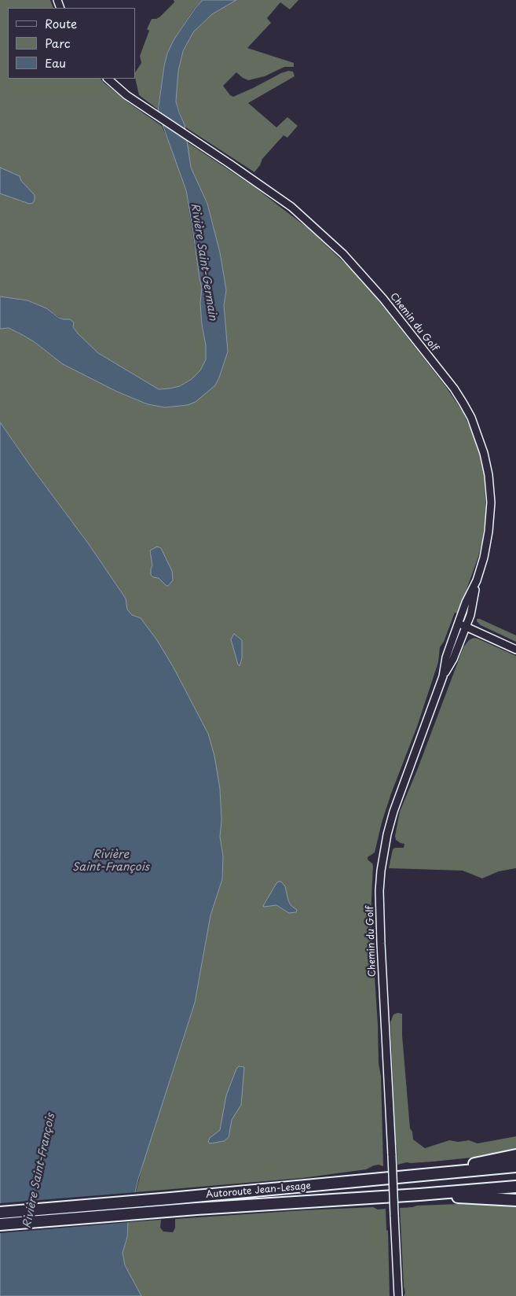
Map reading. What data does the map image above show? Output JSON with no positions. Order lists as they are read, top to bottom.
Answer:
{
  "streets": {
    "highway": ["Autoroute Jean-Lesage"],
    "street": ["Chemin du Golf"]
  },
  "water": ["Rivière Saint-Germain", "Rivière Saint-François"],
  "legend": ["Route", "Parc", "Eau"]
}
